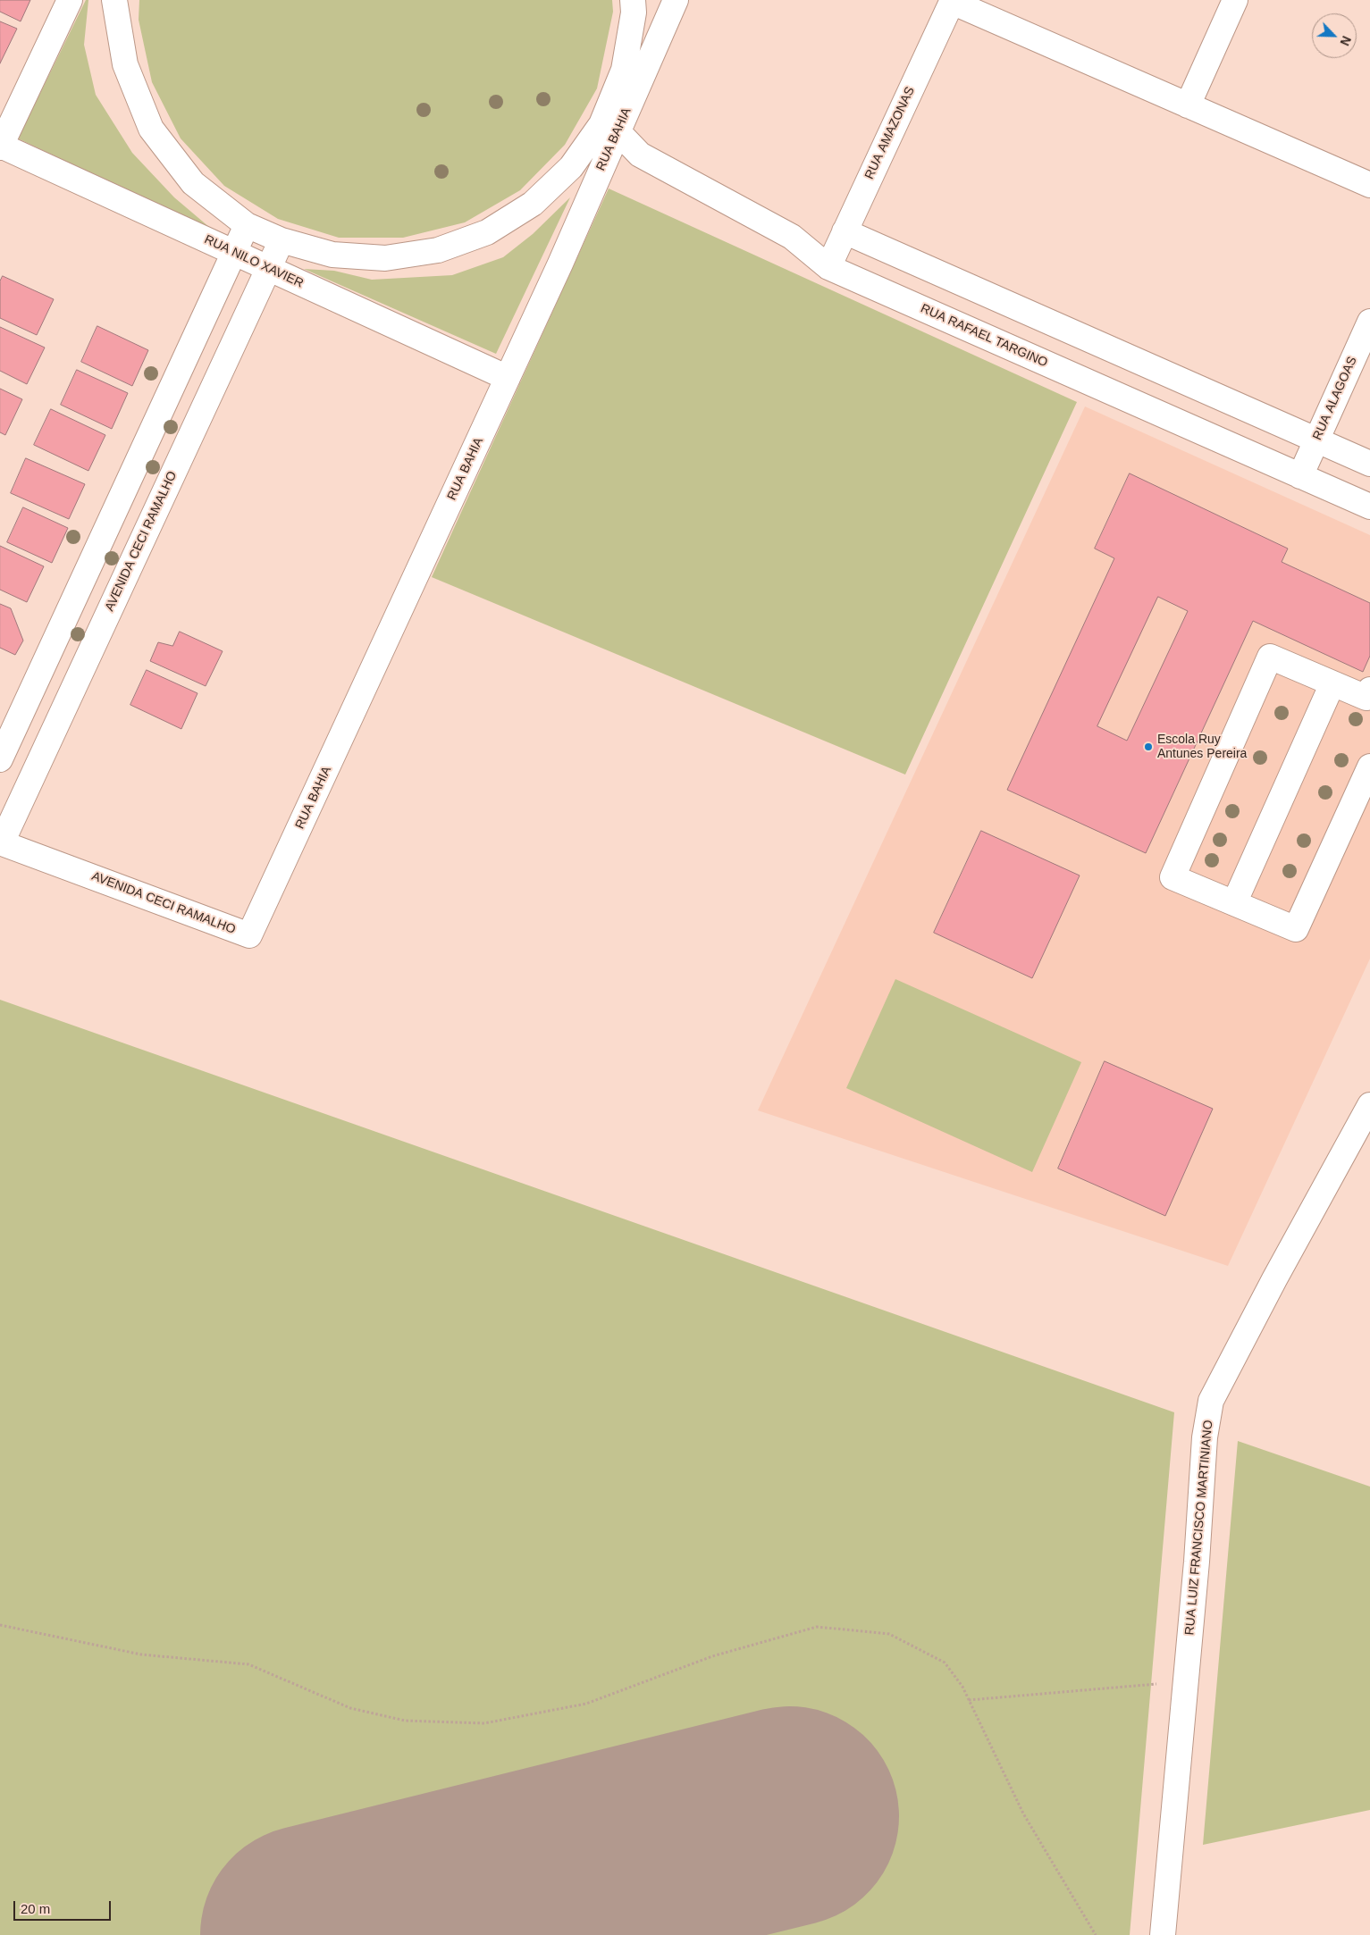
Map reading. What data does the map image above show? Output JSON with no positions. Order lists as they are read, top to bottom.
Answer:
{
  "streets": {
    "street": [
      "RUA AMAZONAS",
      "RUA BAHIA",
      "RUA NILO XAVIER",
      "RUA RAFAEL TARGINO",
      "RUA ALAGOAS",
      "AVENIDA CECI RAMALHO",
      "RUA LUIZ FRANCISCO MARTINIANO"
    ]
  },
  "crossings": [
    ["RUA AMAZONAS", "RUA RAFAEL TARGINO"],
    ["RUA BAHIA", "RUA NILO XAVIER"],
    ["RUA BAHIA", "RUA RAFAEL TARGINO"],
    ["RUA BAHIA", "AVENIDA CECI RAMALHO"],
    ["RUA NILO XAVIER", "AVENIDA CECI RAMALHO"],
    ["RUA RAFAEL TARGINO", "RUA ALAGOAS"]
  ],
  "places": ["Escola Ruy Antunes Pereira"],
  "scale_bar": "20 m",
  "north": "bottom right"
}
